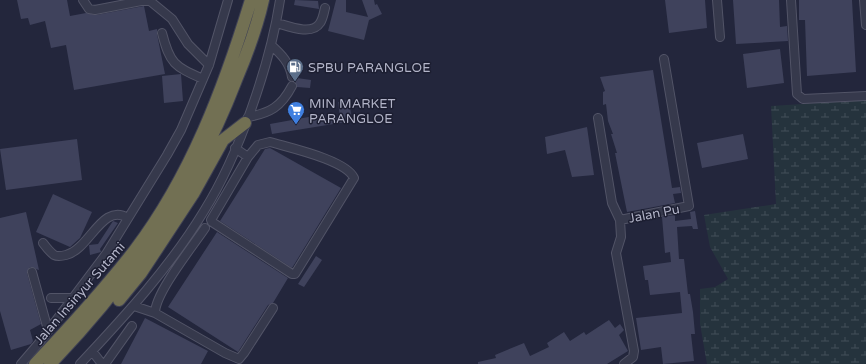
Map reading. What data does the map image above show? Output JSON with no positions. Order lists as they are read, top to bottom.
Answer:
{
  "streets": {
    "highway": ["Jalan Insinyur Sutami"],
    "street": ["Jalan Pu"]
  },
  "places": {
    "fuel station": ["SPBU PARANGLOE"],
    "supermarket": ["MIN MARKET PARANGLOE"]
  }
}
